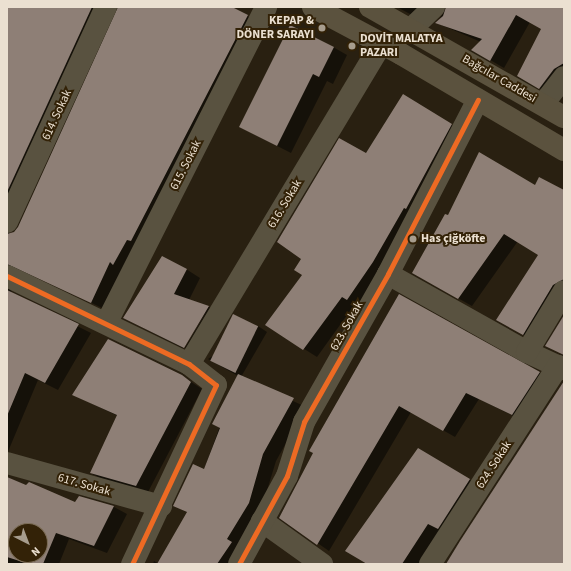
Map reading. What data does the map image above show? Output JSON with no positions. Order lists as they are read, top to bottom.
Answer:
{
  "streets": {
    "main road": ["Bağcılar Caddesi"],
    "street": [
      "614. Sokak",
      "615. Sokak",
      "616. Sokak",
      "623. Sokak",
      "624. Sokak",
      "617. Sokak"
    ]
  },
  "places": ["KEPAP & DÖNER SARAYI", "DOVİT MALATYA PAZARI", "Has çiğköfte"],
  "north": "bottom right"
}
